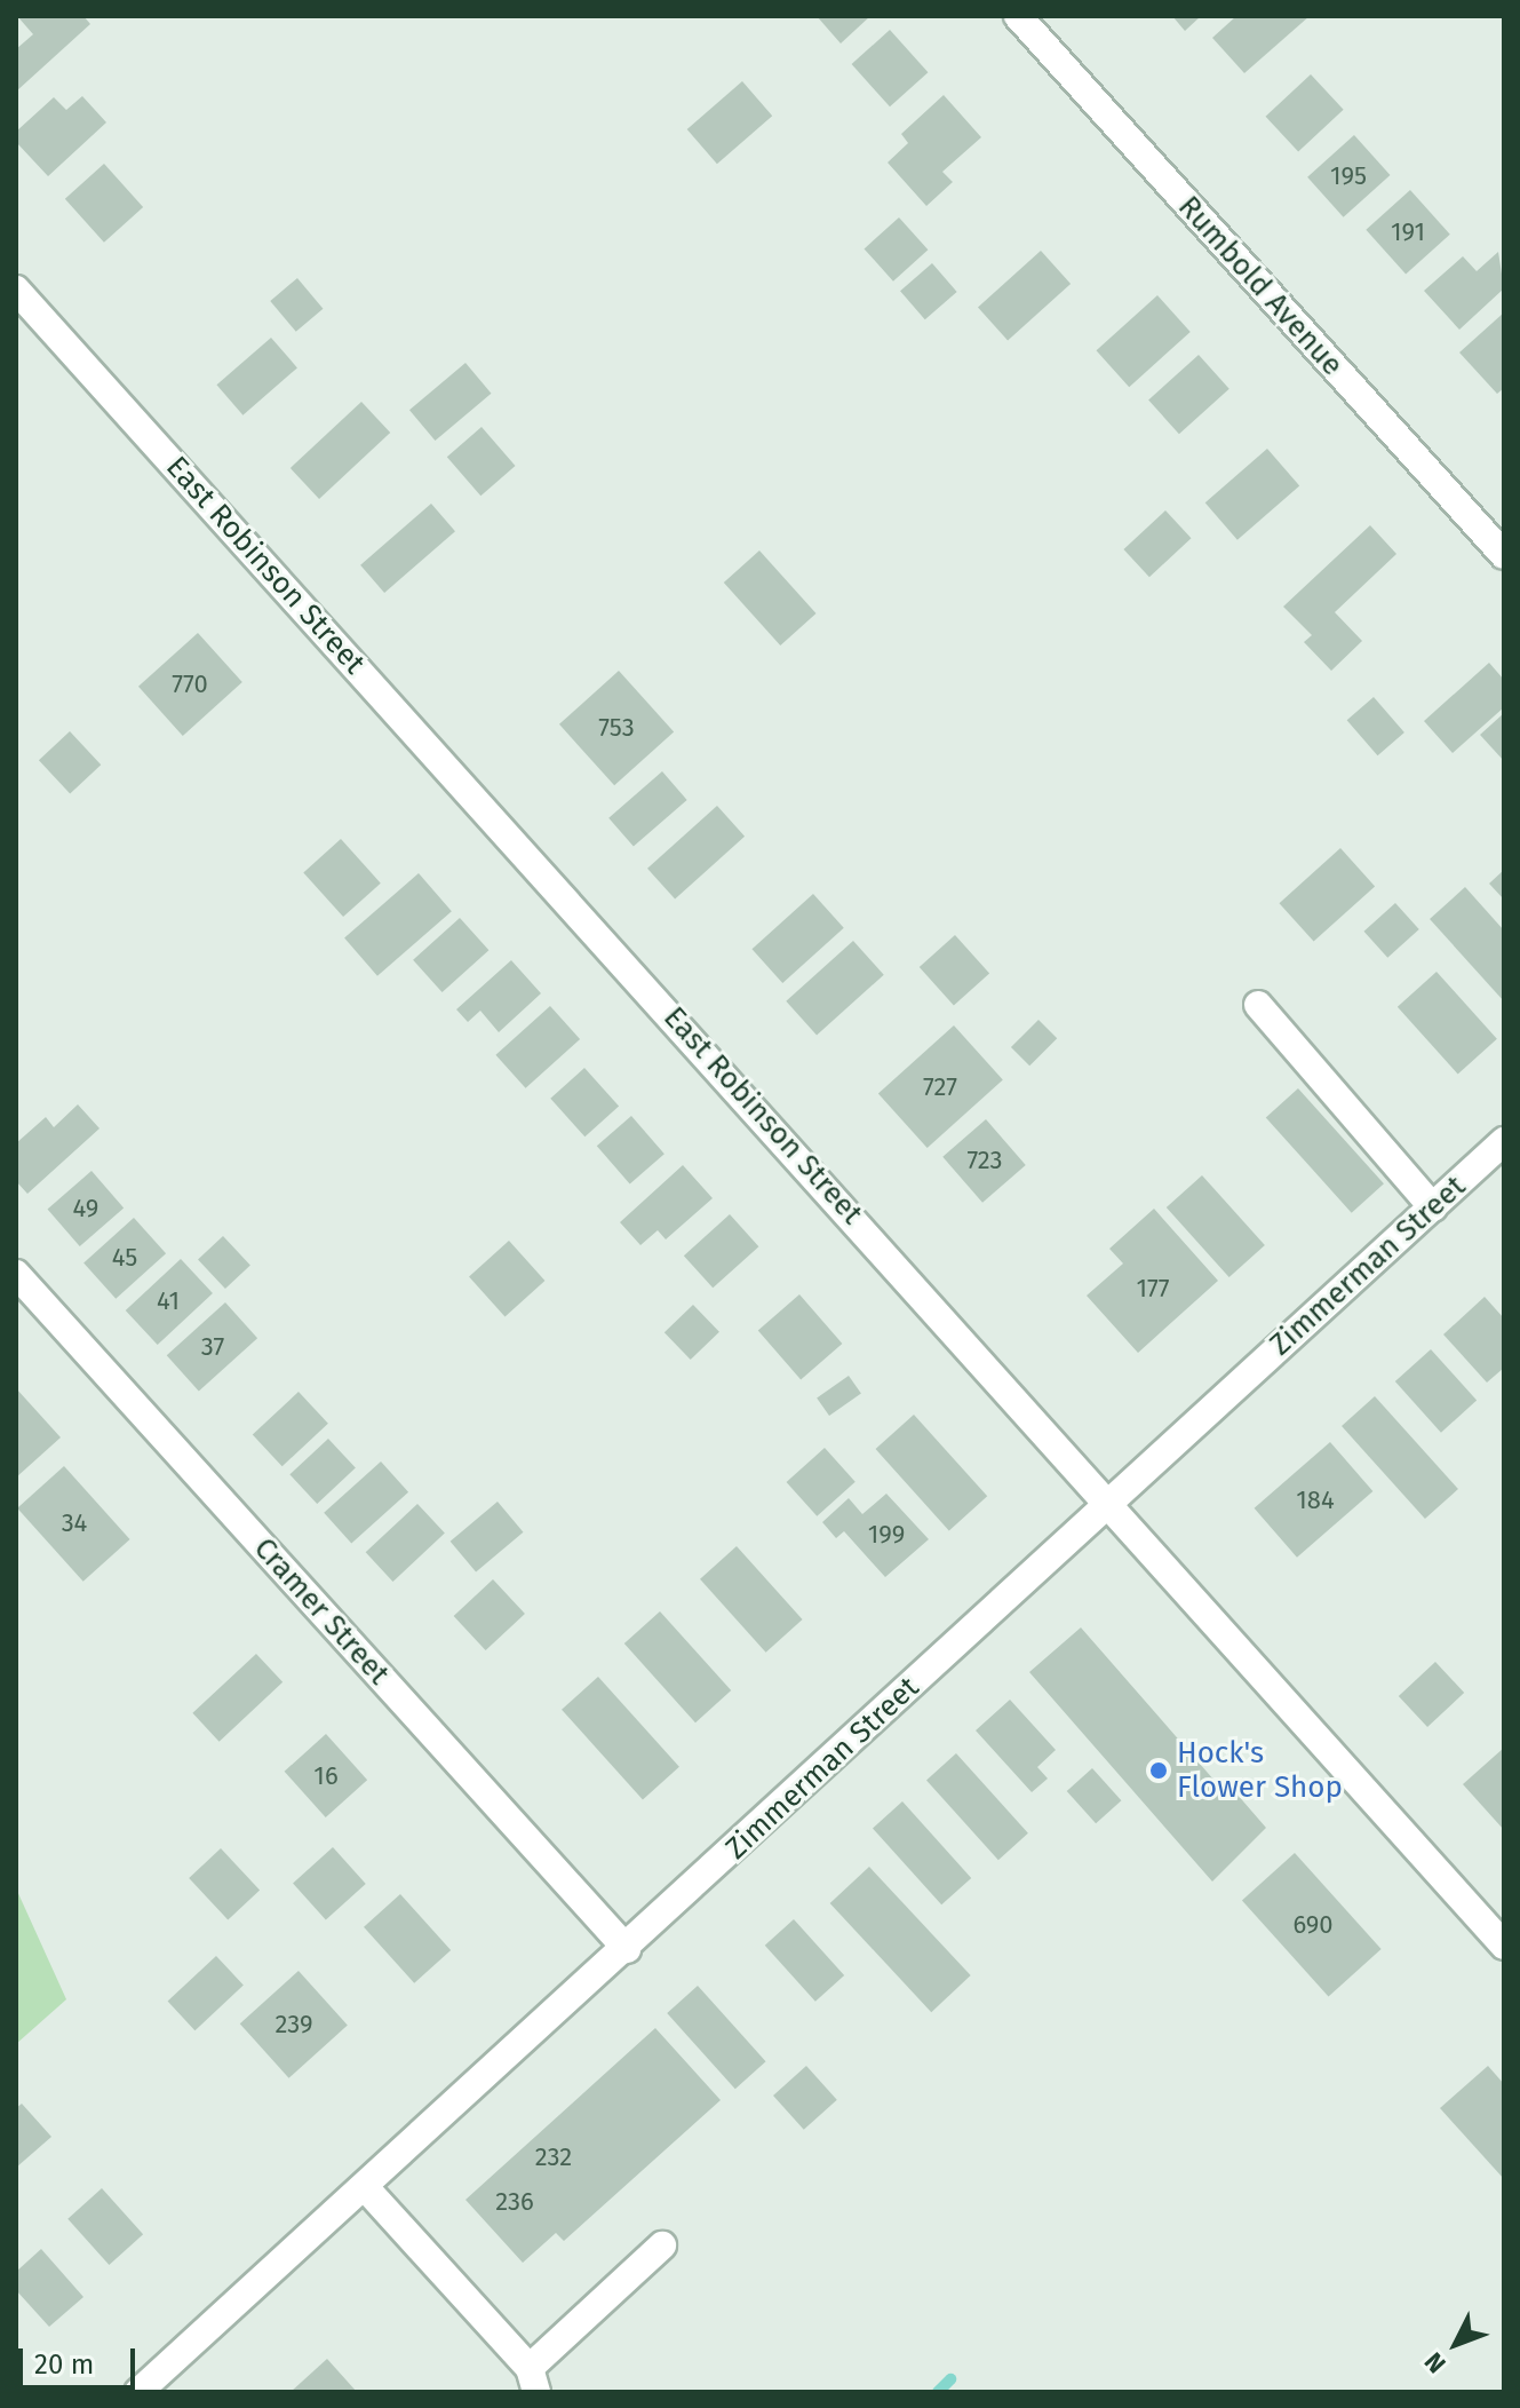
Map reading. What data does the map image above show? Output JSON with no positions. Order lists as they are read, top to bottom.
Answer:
{
  "streets": {
    "street": [
      "Rumbold Avenue",
      "East Robinson Street",
      "Zimmerman Street",
      "Cramer Street"
    ]
  },
  "crossings": [
    ["East Robinson Street", "Zimmerman Street"],
    ["Zimmerman Street", "Cramer Street"]
  ],
  "places": ["Hock's Flower Shop"],
  "house_numbers": [
    "195",
    "191",
    "770",
    "753",
    "727",
    "723",
    "49",
    "45",
    "177",
    "41",
    "37",
    "184",
    "34",
    "199",
    "16",
    "690",
    "239",
    "232",
    "236"
  ],
  "scale_bar": "20 m",
  "north": "bottom left"
}
